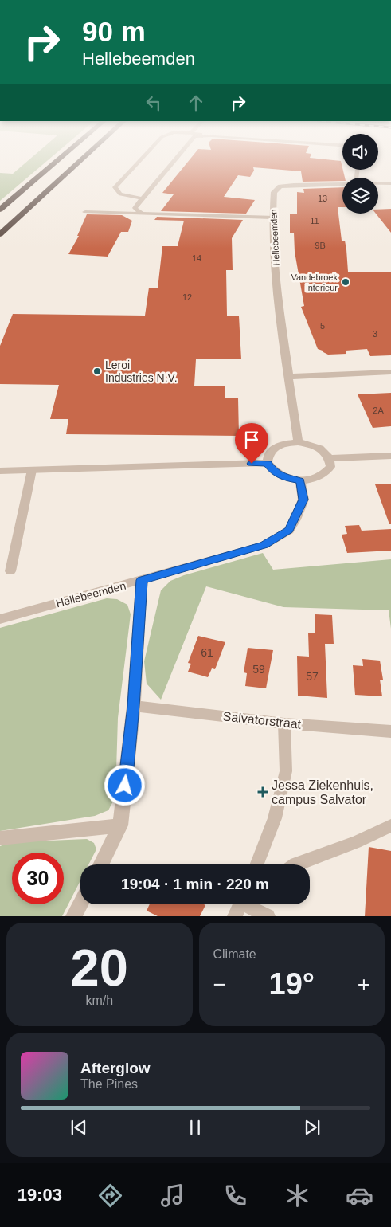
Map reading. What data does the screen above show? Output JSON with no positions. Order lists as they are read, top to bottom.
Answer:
{
  "streets": {
    "street": ["Hellebeemden", "Salvatorstraat"]
  },
  "places": {
    "other": ["Vandebroek interieur", "Leroi Industries N.V."],
    "health": ["Jessa Ziekenhuis, campus Salvator"]
  },
  "house_numbers": [
    "13",
    "11",
    "9B",
    "14",
    "12",
    "5",
    "3",
    "2A",
    "61",
    "59",
    "57"
  ],
  "page": {
    "turn": ["90 m", "Hellebeemden"],
    "limit": "30",
    "trip": "19:04 · 1 min · 220 m",
    "tile": [
      ["20", "km/h"],
      "Climate"
    ],
    "heat": ["−", "19°", "+"],
    "song": ["Afterglow", "The Pines"],
    "tabs": "19:03"
  }
}
